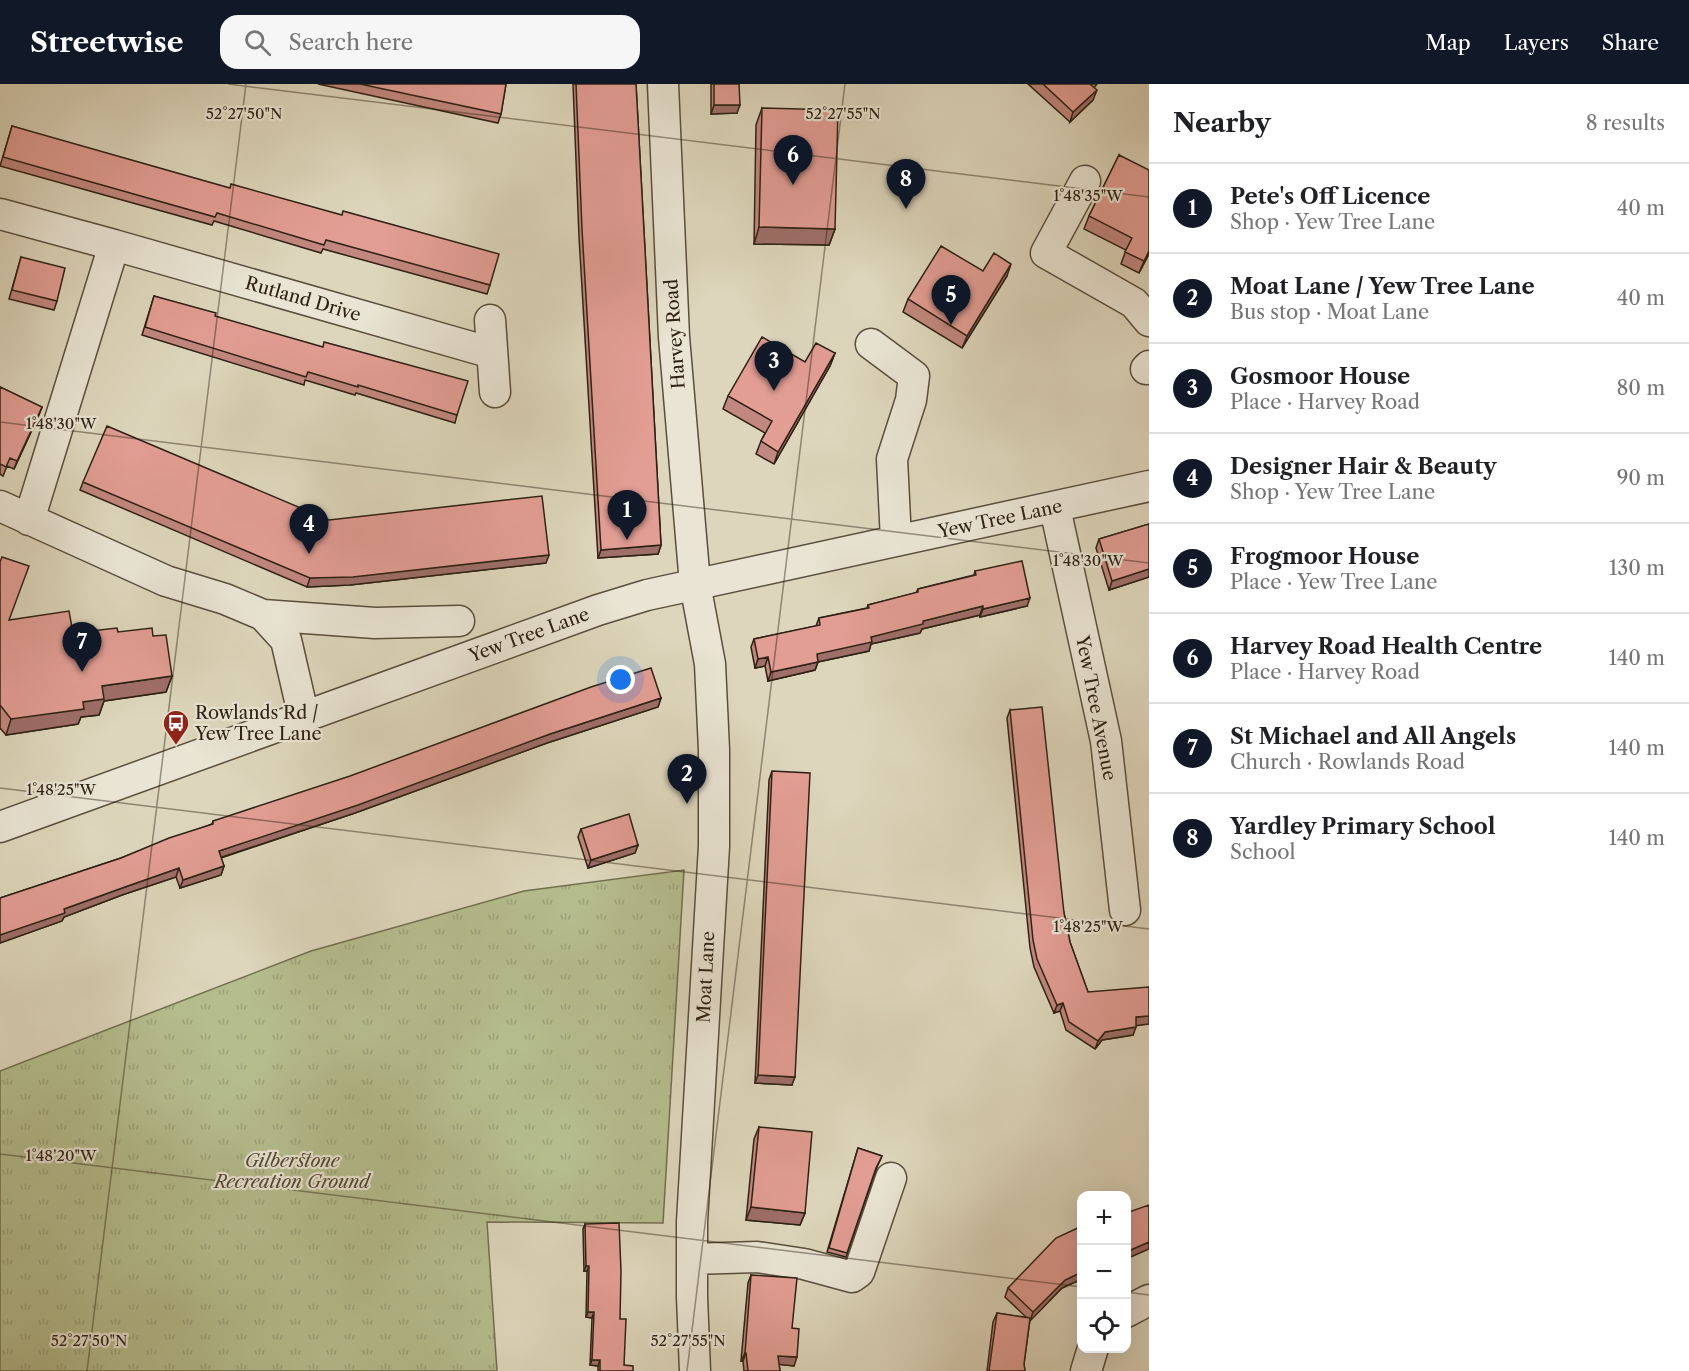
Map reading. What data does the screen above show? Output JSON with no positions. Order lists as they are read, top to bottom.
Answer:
{
  "streets": {
    "street": [
      "Rutland Drive",
      "Harvey Road",
      "Yew Tree Lane",
      "Yew Tree Avenue",
      "Moat Lane"
    ]
  },
  "crossings": [
    ["Harvey Road", "Yew Tree Lane"],
    ["Harvey Road", "Moat Lane"],
    ["Yew Tree Lane", "Yew Tree Avenue"],
    ["Yew Tree Lane", "Moat Lane"]
  ],
  "parks": ["Gilberstone Recreation Ground"],
  "places": {
    "bus stop": ["Rowlands Rd / Yew Tree Lane"]
  },
  "page": {
    "header": "Streetwise",
    "search": "Search here",
    "nav": ["Map", "Layers", "Share"],
    "heading": ["Nearby", "8 results"],
    "pins": [
      "6",
      "8",
      "5",
      "3",
      "1",
      "4",
      "7",
      "2"
    ],
    "list": [
      {
        "mark": "1",
        "name": "Pete's Off Licence",
        "note": "Shop · Yew Tree Lane",
        "value": "40 m"
      },
      {
        "mark": "2",
        "name": "Moat Lane / Yew Tree Lane",
        "note": "Bus stop · Moat Lane",
        "value": "40 m"
      },
      {
        "mark": "3",
        "name": "Gosmoor House",
        "note": "Place · Harvey Road",
        "value": "80 m"
      },
      {
        "mark": "4",
        "name": "Designer Hair & Beauty",
        "note": "Shop · Yew Tree Lane",
        "value": "90 m"
      },
      {
        "mark": "5",
        "name": "Frogmoor House",
        "note": "Place · Yew Tree Lane",
        "value": "130 m"
      },
      {
        "mark": "6",
        "name": "Harvey Road Health Centre",
        "note": "Place · Harvey Road",
        "value": "140 m"
      },
      {
        "mark": "7",
        "name": "St Michael and All Angels",
        "note": "Church · Rowlands Road",
        "value": "140 m"
      },
      {
        "mark": "8",
        "name": "Yardley Primary School",
        "note": "School",
        "value": "140 m"
      }
    ],
    "map_buttons": ["+", "−"]
  },
  "coordinates": [
    "52°27'50\"N",
    "52°27'55\"N",
    "1°48'35\"W",
    "1°48'30\"W",
    "1°48'25\"W",
    "1°48'20\"W"
  ]
}
